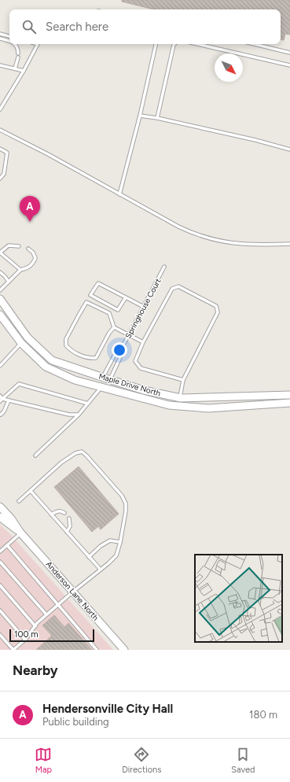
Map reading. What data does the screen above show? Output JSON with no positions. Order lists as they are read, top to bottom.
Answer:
{
  "streets": {
    "street": ["Maple Drive North", "Anderson Lane North"],
    "lane": ["Springhouse Court"]
  },
  "scale_bar": "100 m",
  "north": "bottom right",
  "page": {
    "search": "Search here",
    "pins": "A",
    "scale": "100 m",
    "heading": "Nearby",
    "list": [
      {
        "mark": "A",
        "name": "Hendersonville City Hall",
        "note": "Public building",
        "value": "180 m"
      }
    ],
    "nav": ["Map", "Directions", "Saved"]
  }
}
